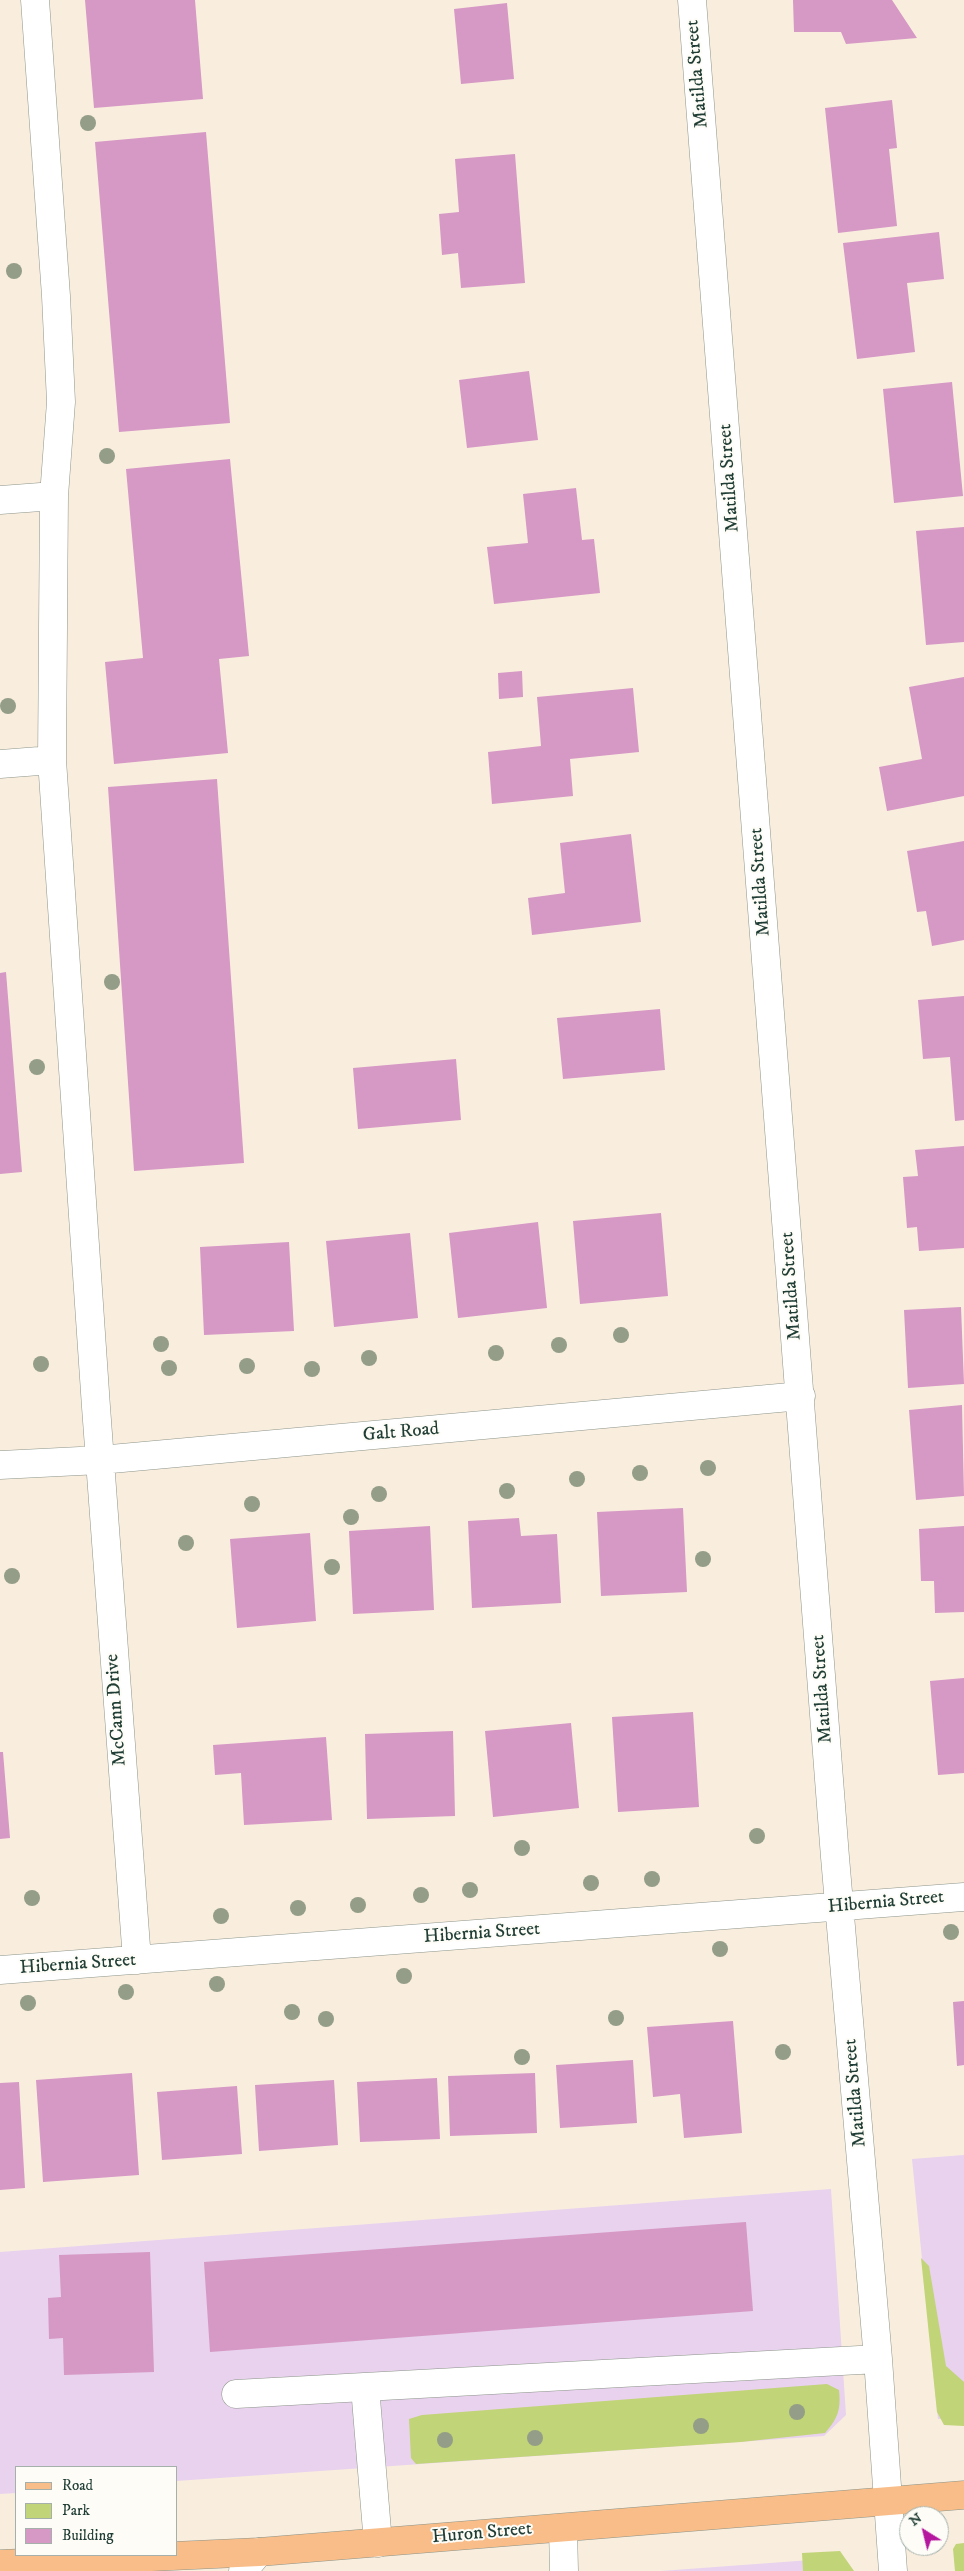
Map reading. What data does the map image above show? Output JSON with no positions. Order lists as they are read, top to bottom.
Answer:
{
  "streets": {
    "main road": ["Huron Street"],
    "street": [
      "Matilda Street",
      "Galt Road",
      "McCann Drive",
      "Hibernia Street"
    ]
  },
  "crossings": [
    ["Matilda Street", "Galt Road"],
    ["Matilda Street", "Hibernia Street"],
    ["Matilda Street", "Huron Street"],
    ["Galt Road", "McCann Drive"],
    ["McCann Drive", "Hibernia Street"]
  ],
  "legend": ["Road", "Park", "Building"],
  "north": "top left"
}
